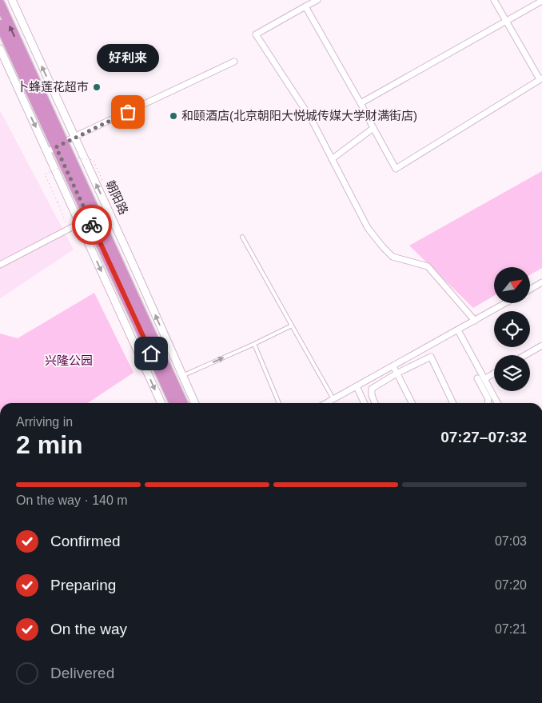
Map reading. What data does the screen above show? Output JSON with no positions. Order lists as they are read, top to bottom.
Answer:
{
  "streets": {
    "highway": ["朝阳路"]
  },
  "parks": ["兴隆公园"],
  "places": ["卜蜂莲花超市", "好利来", "和颐酒店(北京朝阳大悦城传媒大学财满街店)"],
  "north": "top right",
  "page": {
    "bubble": "好利来",
    "heading": ["2 min", "Arriving in", "07:27–07:32"],
    "bar": "On the way · 140 m",
    "list": [
      ["Confirmed", "07:03"],
      ["Preparing", "07:20"],
      ["On the way", "07:21"],
      "Delivered"
    ]
  }
}
